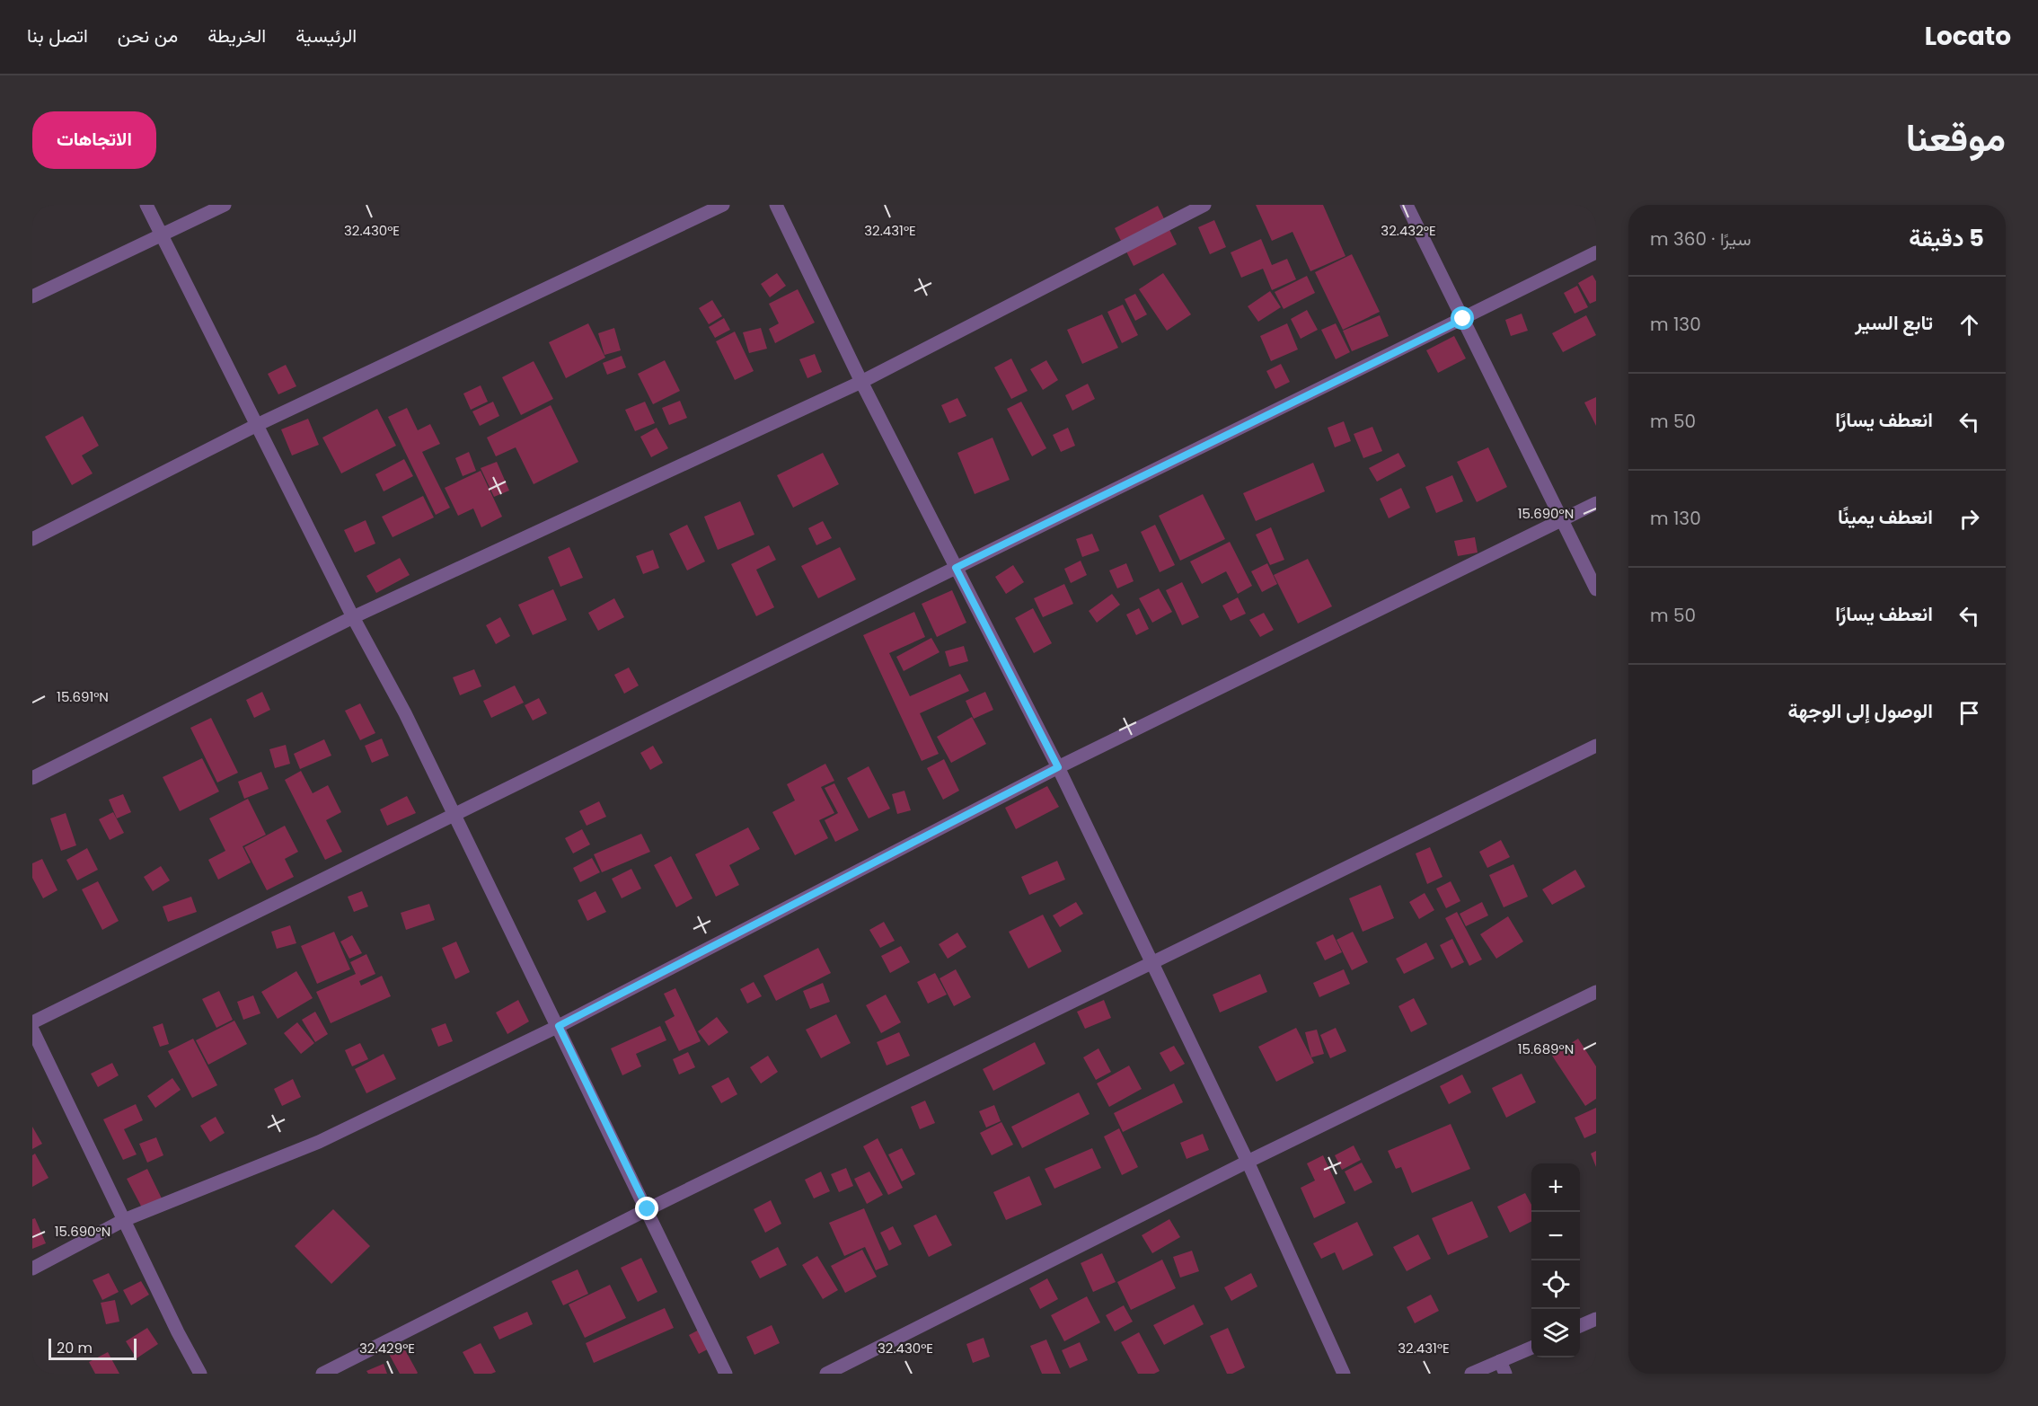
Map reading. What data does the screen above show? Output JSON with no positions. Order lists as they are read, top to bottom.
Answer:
{
  "scale_bar": "20 m",
  "page": {
    "header": "Locato",
    "nav": [
      "الرئيسية",
      "الخريطة",
      "من نحن",
      "اتصل بنا"
    ],
    "title": "موقعنا",
    "buttons": "الاتجاهات",
    "heading": ["5 دقيقة", "سيرًا · 360 m"],
    "list": [
      ["تابع السير", "130 m"],
      ["انعطف يسارًا", "50 m"],
      ["انعطف يمينًا", "130 m"],
      ["انعطف يسارًا", "50 m"],
      "الوصول إلى الوجهة"
    ],
    "map_buttons": ["+", "−"],
    "scale": "20 m"
  },
  "coordinates": [
    "32.430°E",
    "32.431°E",
    "32.432°E",
    "15.690°N",
    "15.691°N",
    "15.689°N",
    "32.429°E"
  ]
}
